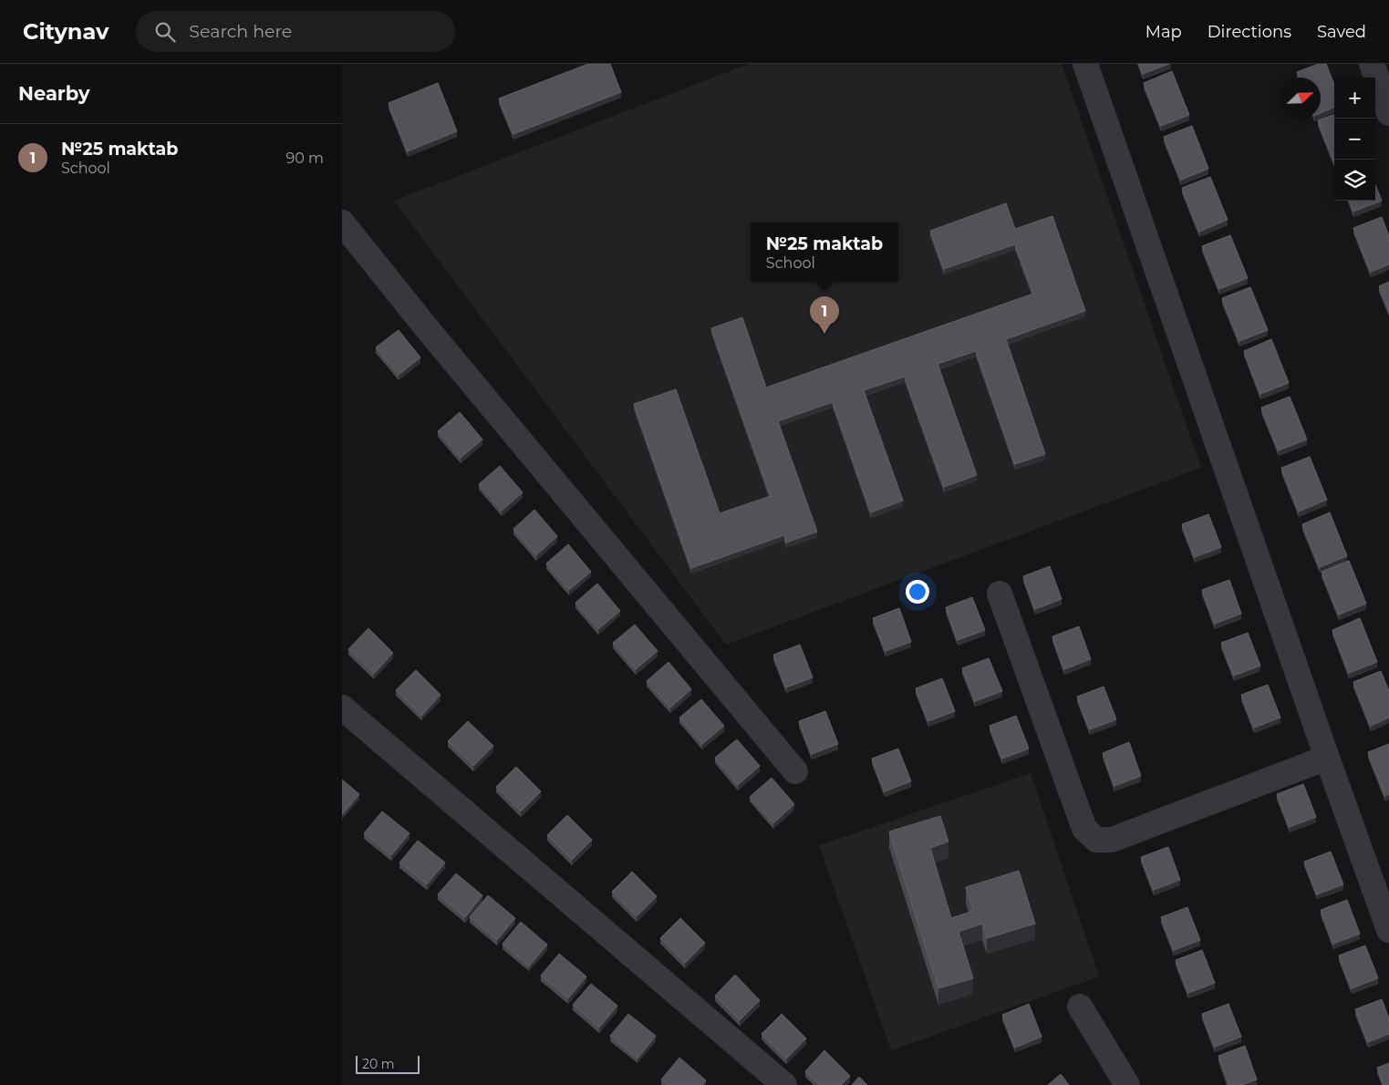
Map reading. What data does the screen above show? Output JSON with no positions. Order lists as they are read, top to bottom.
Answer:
{
  "scale_bar": "20 m",
  "north": "top right",
  "page": {
    "header": "Citynav",
    "search": "Search here",
    "nav": ["Map", "Directions", "Saved"],
    "heading": "Nearby",
    "map_buttons": ["+", "−"],
    "list": [
      {
        "mark": "1",
        "name": "№25 maktab",
        "note": "School",
        "value": "90 m"
      }
    ],
    "popup": ["№25 maktab", "School"],
    "pins": "1",
    "scale": "20 m"
  }
}
